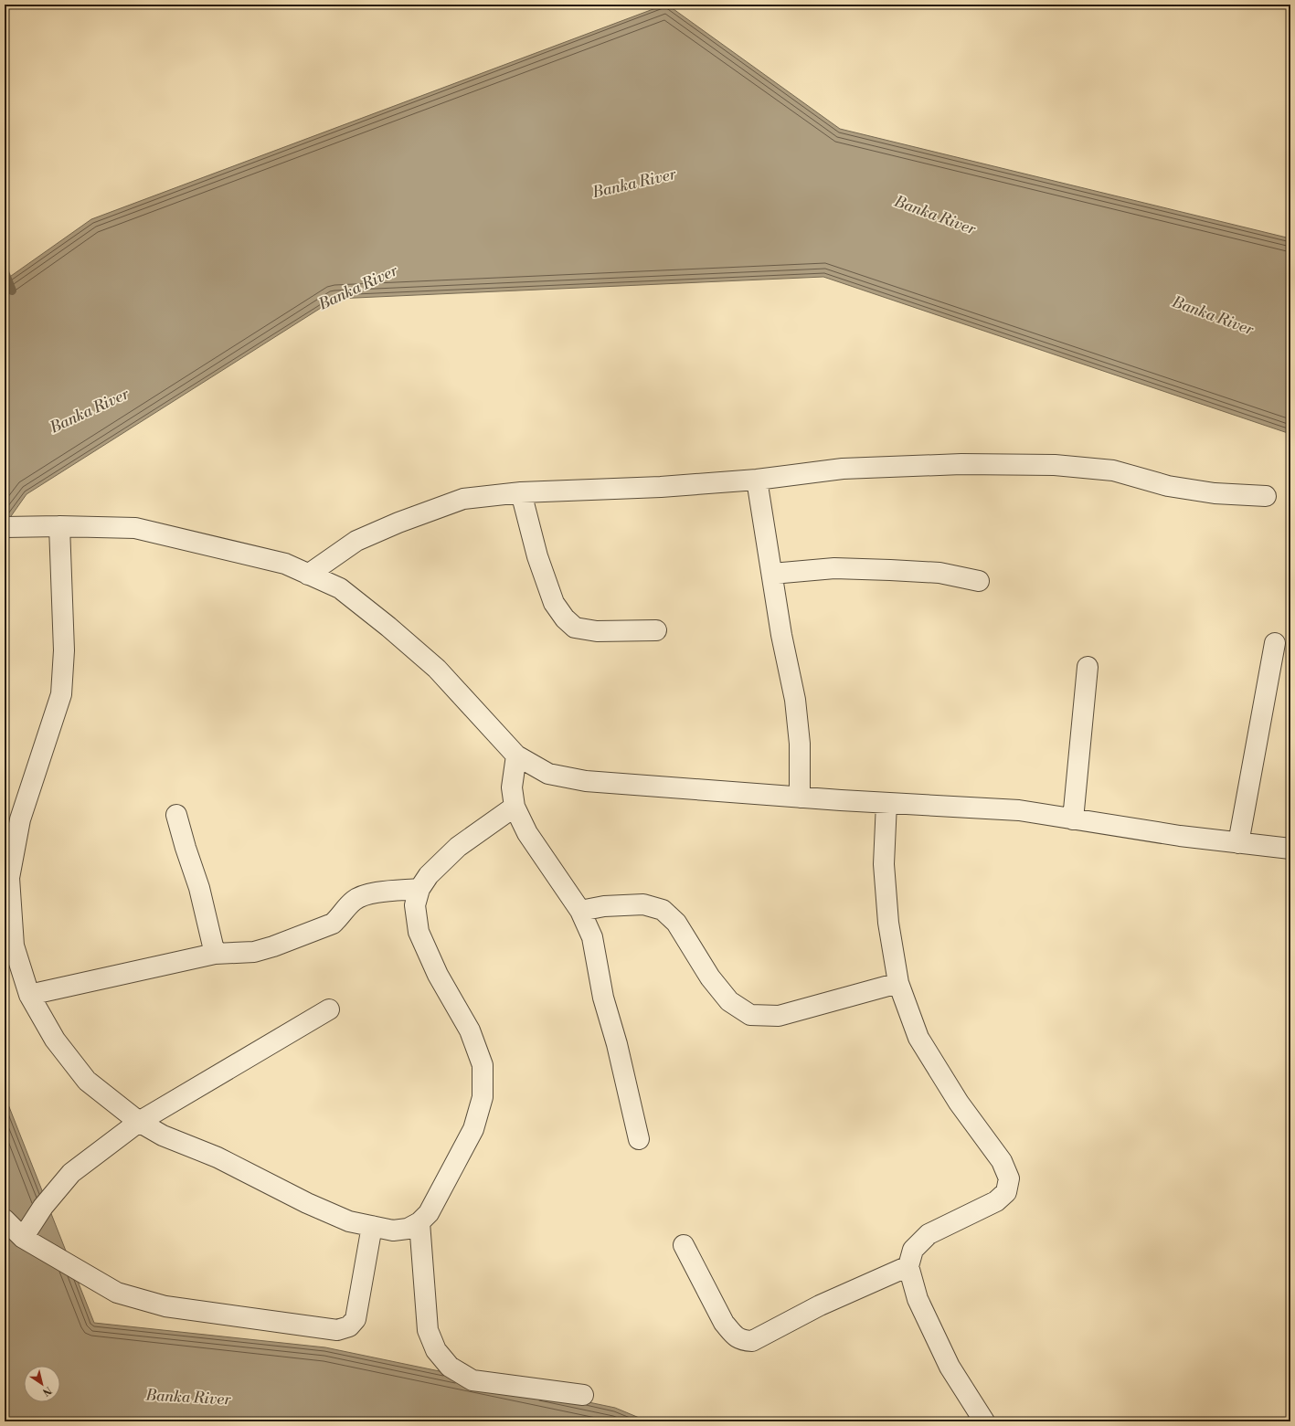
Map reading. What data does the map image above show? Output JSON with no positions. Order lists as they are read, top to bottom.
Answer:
{
  "water": ["Banka River"],
  "north": "bottom right"
}
